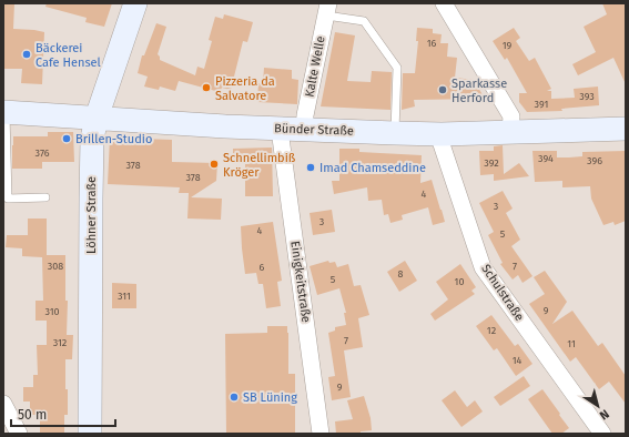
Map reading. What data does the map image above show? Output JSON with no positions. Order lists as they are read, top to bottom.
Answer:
{
  "streets": {
    "main road": ["Bünder Straße", "Löhner Straße"],
    "street": ["Kalte Welle", "Einigkeitstraße", "Schulstraße"]
  },
  "crossings": [
    ["Kalte Welle", "Bünder Straße"],
    ["Bünder Straße", "Löhner Straße"],
    ["Bünder Straße", "Einigkeitstraße"],
    ["Bünder Straße", "Schulstraße"]
  ],
  "places": [
    "Bäckerei Cafe Hensel",
    "Pizzeria da Salvatore",
    "Sparkasse Herford",
    "Brillen-Studio",
    "Schnellimbiß Kröger",
    "Imad Chamseddine",
    "SB Lüning"
  ],
  "house_numbers": [
    "16",
    "19",
    "393",
    "391",
    "376",
    "394",
    "396",
    "392",
    "378",
    "378",
    "4",
    "3",
    "3",
    "4",
    "5",
    "308",
    "7",
    "6",
    "8",
    "5",
    "10",
    "311",
    "9",
    "310",
    "12",
    "7",
    "312",
    "11",
    "14",
    "9"
  ],
  "scale_bar": "50 m",
  "north": "bottom right"
}
